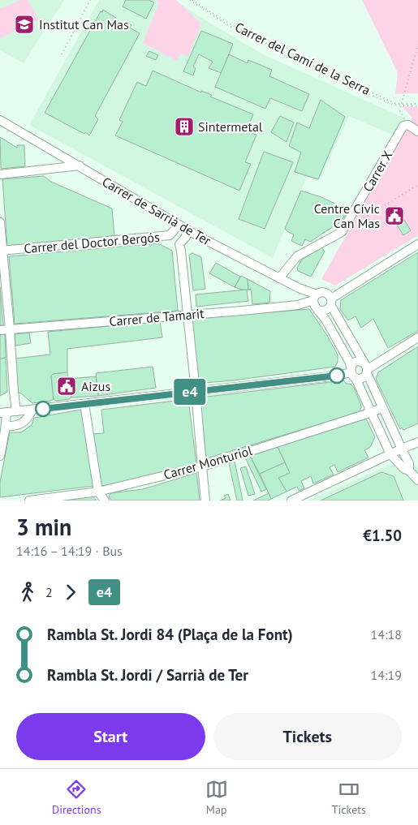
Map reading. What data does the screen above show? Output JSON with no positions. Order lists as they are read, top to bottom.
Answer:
{
  "streets": {
    "street": [
      "Carrer X",
      "Carrer de Sarrià de Ter",
      "Carrer del Doctor Bergós",
      "Carrer de Tamarit",
      "Carrer Monturiol"
    ]
  },
  "crossings": [
    ["Carrer X", "Carrer de Sarrià de Ter"],
    ["Carrer de Sarrià de Ter", "Carrer del Doctor Bergós"],
    ["Carrer de Sarrià de Ter", "Carrer de Tamarit"]
  ],
  "places": {
    "school or university": ["Institut Can Mas"],
    "building": ["Sintermetal"],
    "public building": ["Centre Cívic Can Mas", "Aizus"]
  },
  "lines": ["bus line e4"],
  "page": {
    "on_map": "e4",
    "heading": ["3 min", "14:16 – 14:19 · Bus", "€1.50"],
    "legs": ["2", "e4"],
    "list": [
      {
        "name": "Rambla St. Jordi 84 (Plaça de la Font)",
        "value": "14:18"
      },
      {
        "name": "Rambla St. Jordi / Sarrià de Ter",
        "value": "14:19"
      }
    ],
    "buttons": ["Start", "Tickets"],
    "tabs": ["Directions", "Map", "Tickets"]
  }
}
